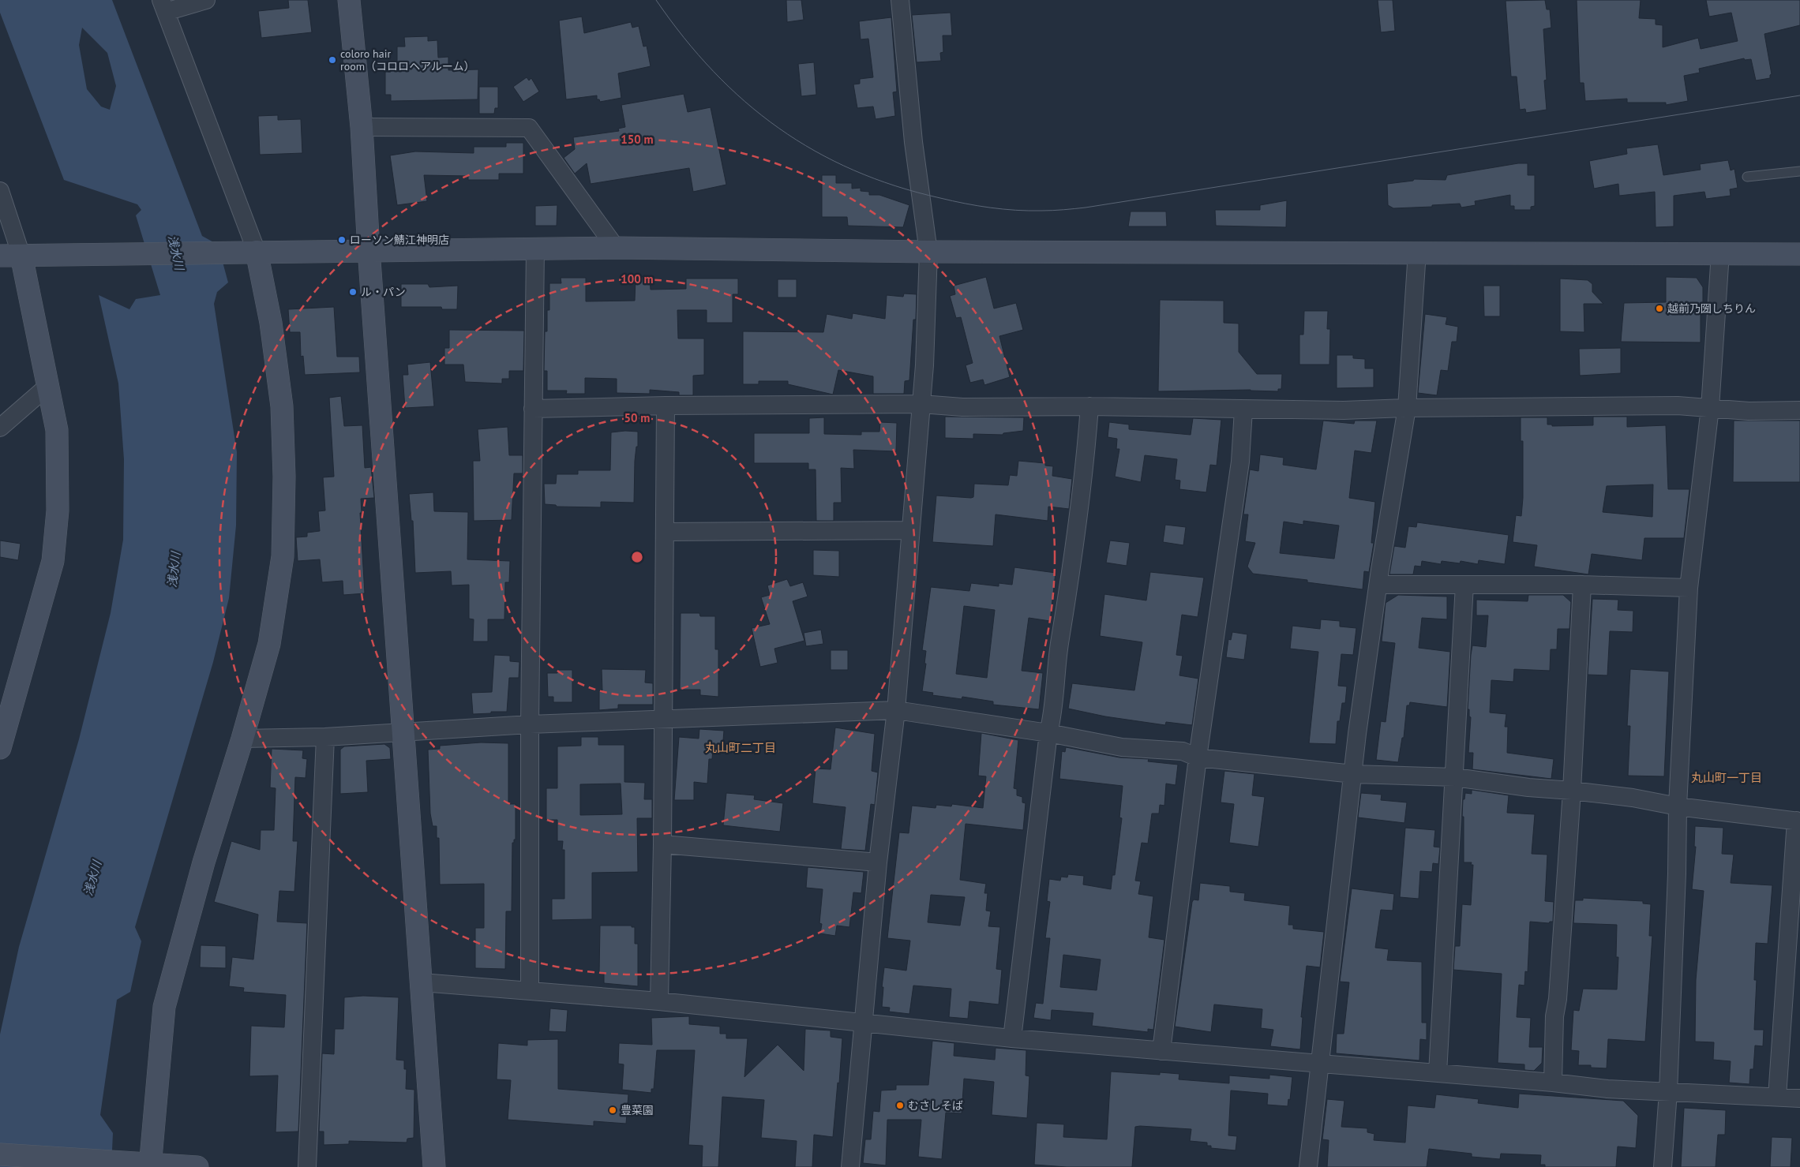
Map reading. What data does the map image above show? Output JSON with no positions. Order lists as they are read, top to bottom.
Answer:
{
  "districts": ["丸山町二丁目", "丸山町一丁目"],
  "water": ["浅水川"],
  "places": [
    "coloro hair room（コロロヘアルーム）",
    "ローソン鯖江神明店",
    "ル・パン",
    "越前乃圀しちりん",
    "むさしそば",
    "豊菜園"
  ],
  "rings": ["150 m", "100 m", "50 m"]
}
